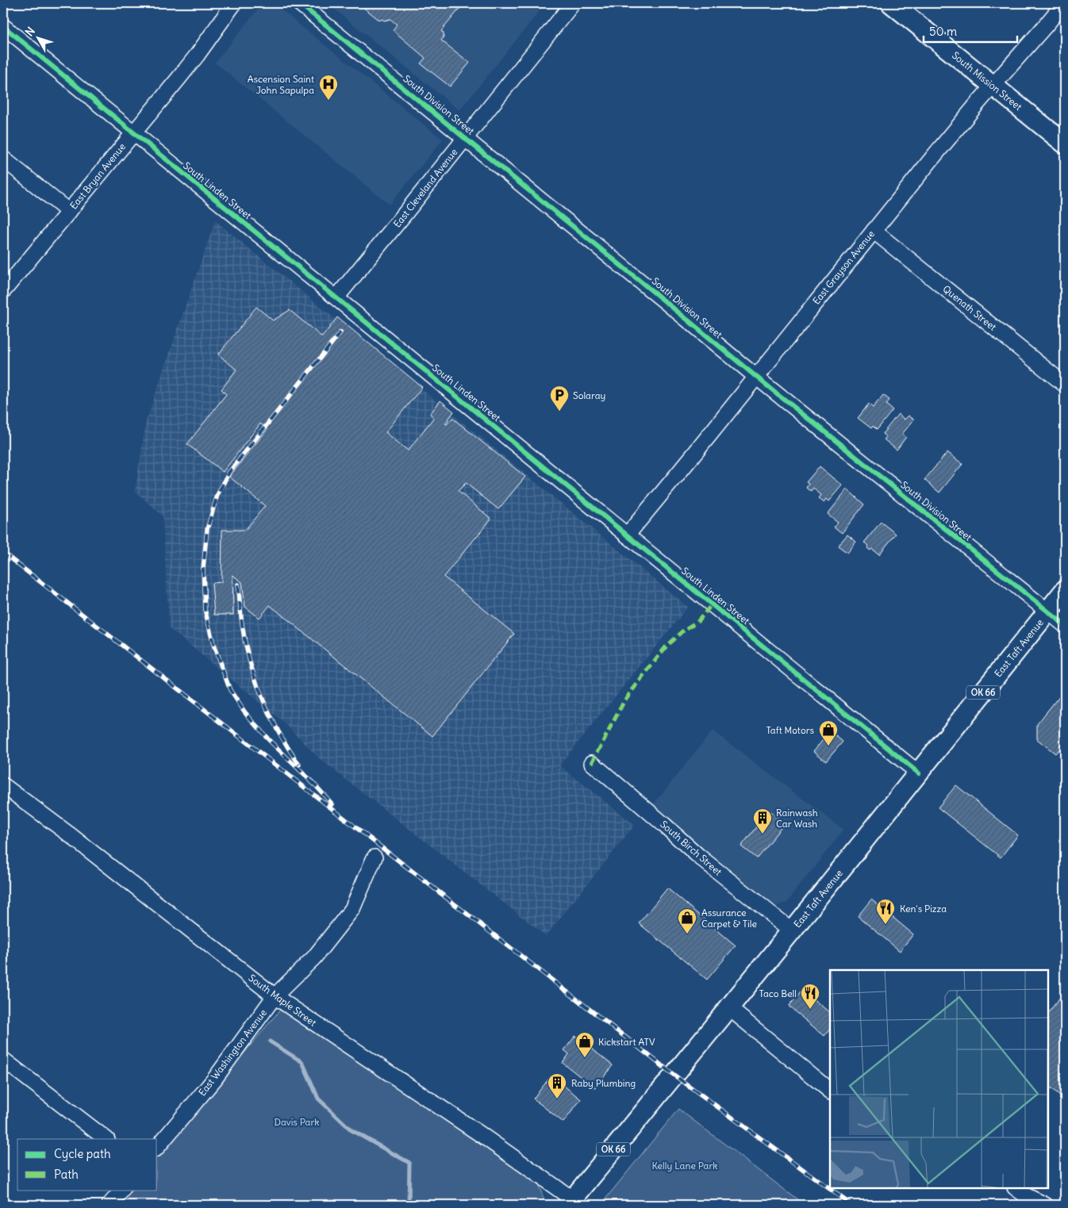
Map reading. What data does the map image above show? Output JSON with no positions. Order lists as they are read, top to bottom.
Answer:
{
  "streets": {
    "main road": ["South Mission Street", "East Taft Avenue", "OK 66"],
    "street": [
      "South Division Street",
      "East Bryan Avenue",
      "East Cleveland Avenue",
      "South Linden Street",
      "East Grayson Avenue",
      "Quenath Street",
      "South Birch Street",
      "South Maple Street",
      "East Washington Avenue"
    ]
  },
  "crossings": [
    ["South Mission Street", "East Grayson Avenue"],
    ["South Division Street", "East Cleveland Avenue"],
    ["South Division Street", "East Grayson Avenue"],
    ["South Division Street", "East Taft Avenue"],
    ["East Bryan Avenue", "South Linden Street"],
    ["East Cleveland Avenue", "South Linden Street"],
    ["South Linden Street", "East Grayson Avenue"],
    ["South Linden Street", "East Taft Avenue"],
    ["East Grayson Avenue", "Quenath Street"],
    ["East Taft Avenue", "South Birch Street"],
    ["East Taft Avenue", "South Maple Street"],
    ["South Maple Street", "East Washington Avenue"]
  ],
  "parks": ["Davis Park", "Kelly Lane Park"],
  "places": {
    "hospital": ["Ascension Saint John Sapulpa"],
    "parking": ["Solaray"],
    "shop": ["Taft Motors", "Assurance Carpet & Tile", "Kickstart ATV"],
    "building": ["Rainwash Car Wash", "Raby Plumbing"],
    "restaurant": ["Ken's Pizza", "Taco Bell"]
  },
  "legend": ["Cycle path", "Path"],
  "scale_bar": "50 m",
  "north": "top left"
}
